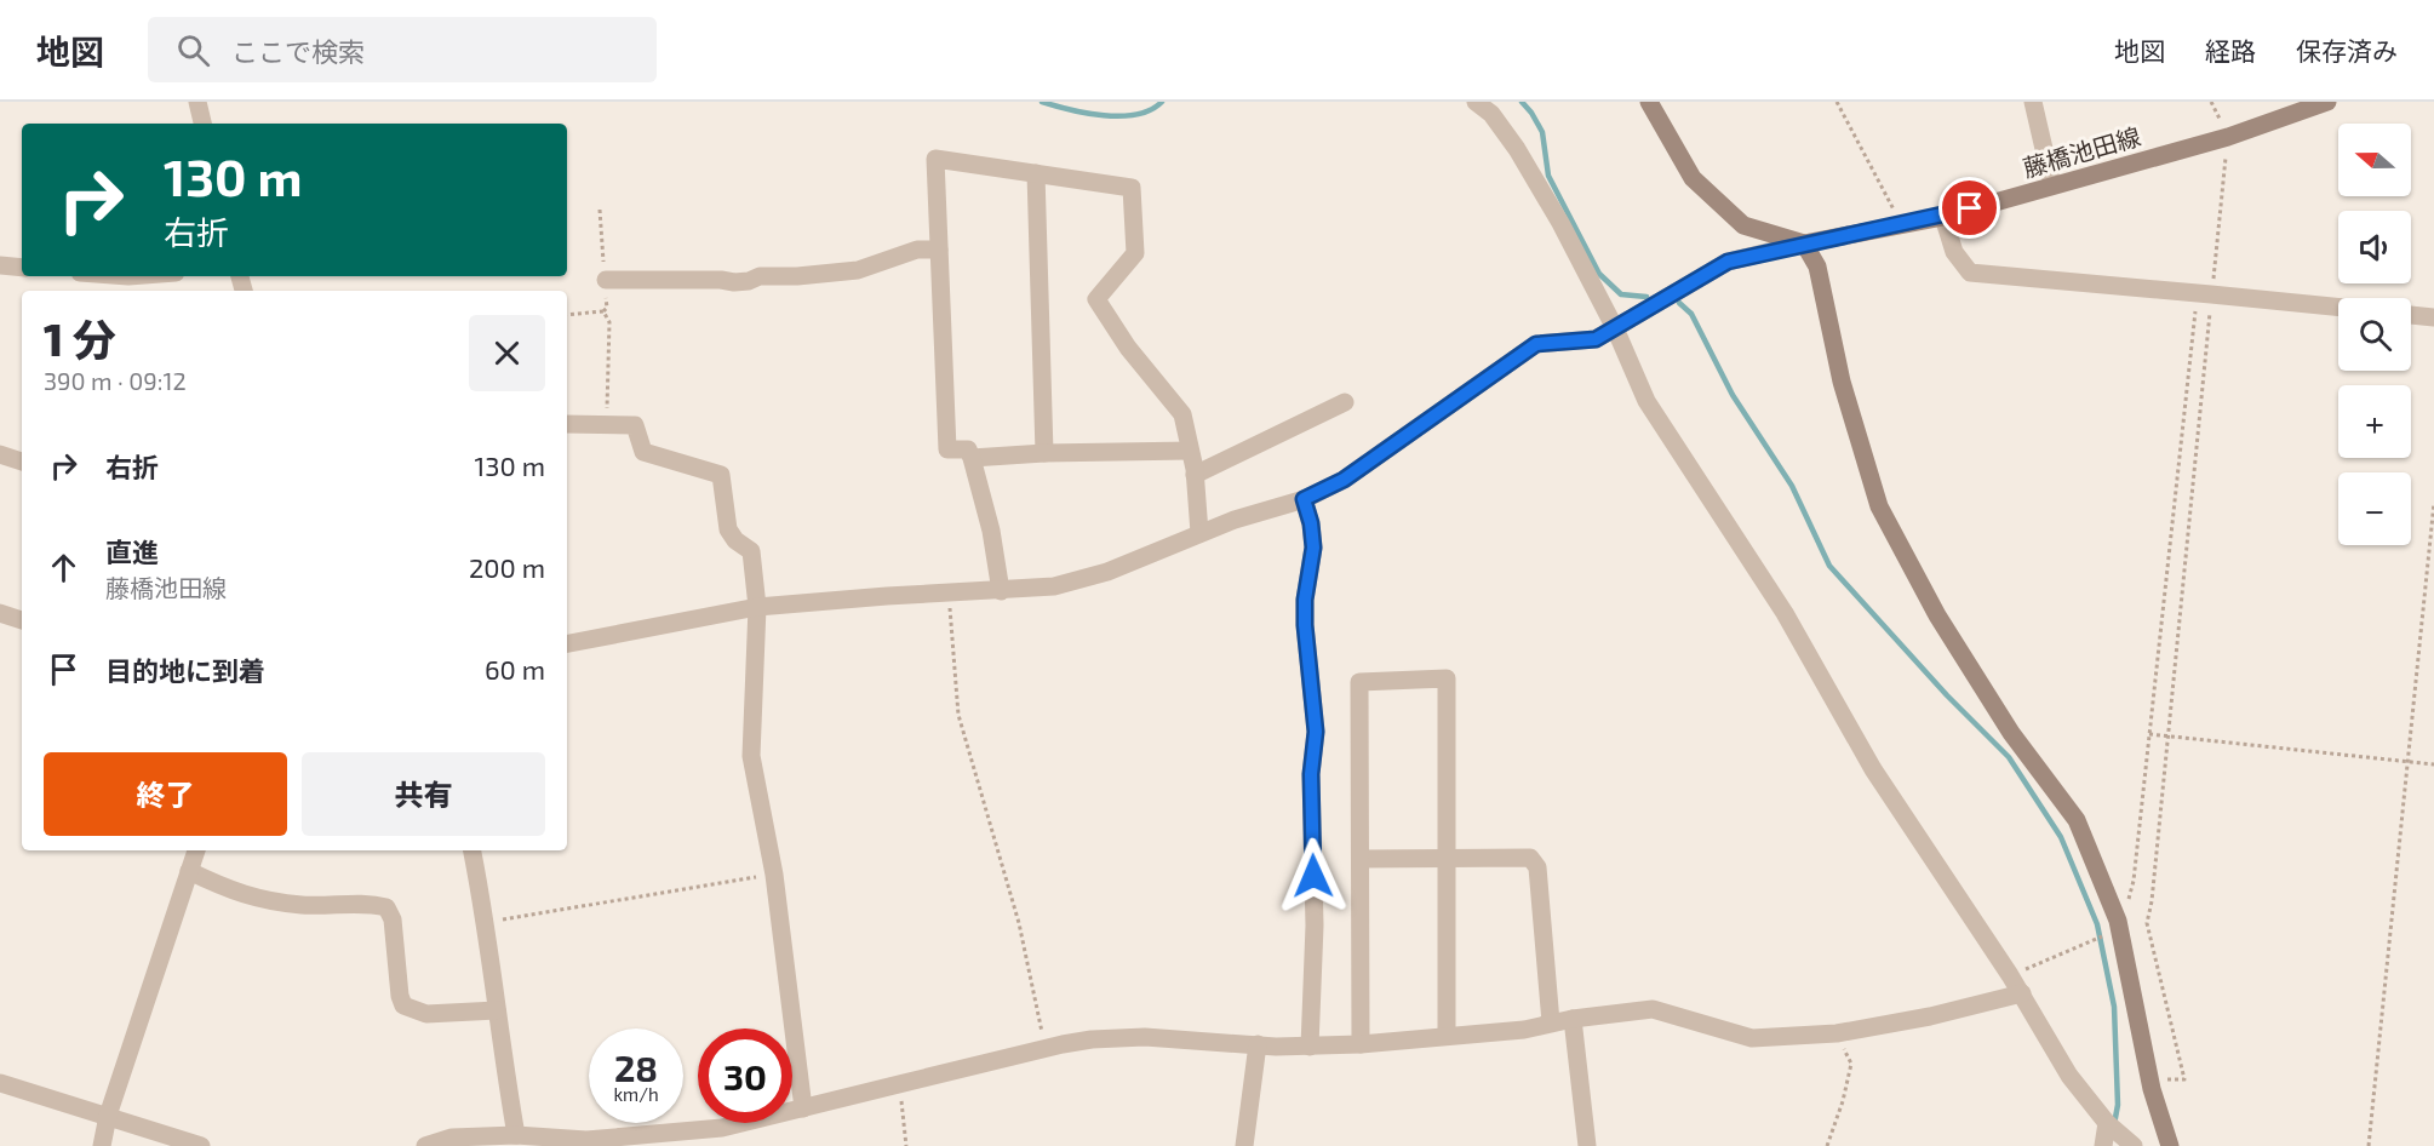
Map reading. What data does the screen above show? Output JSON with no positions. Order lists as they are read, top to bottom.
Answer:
{
  "streets": {
    "street": ["藤橋池田線"]
  },
  "north": "left",
  "page": {
    "header": "地図",
    "search": "ここで検索",
    "nav": ["地図", "経路", "保存済み"],
    "map_buttons": ["+", "−"],
    "turn": ["130 m", "右折"],
    "heading": ["1 分", "390 m · 09:12"],
    "list": [
      {
        "name": "右折",
        "value": "130 m"
      },
      {
        "name": "直進",
        "note": "藤橋池田線",
        "value": "200 m"
      },
      {
        "name": "目的地に到着",
        "value": "60 m"
      }
    ],
    "buttons": ["終了", "共有"],
    "speed": "28 km/h",
    "limit": "30"
  }
}
